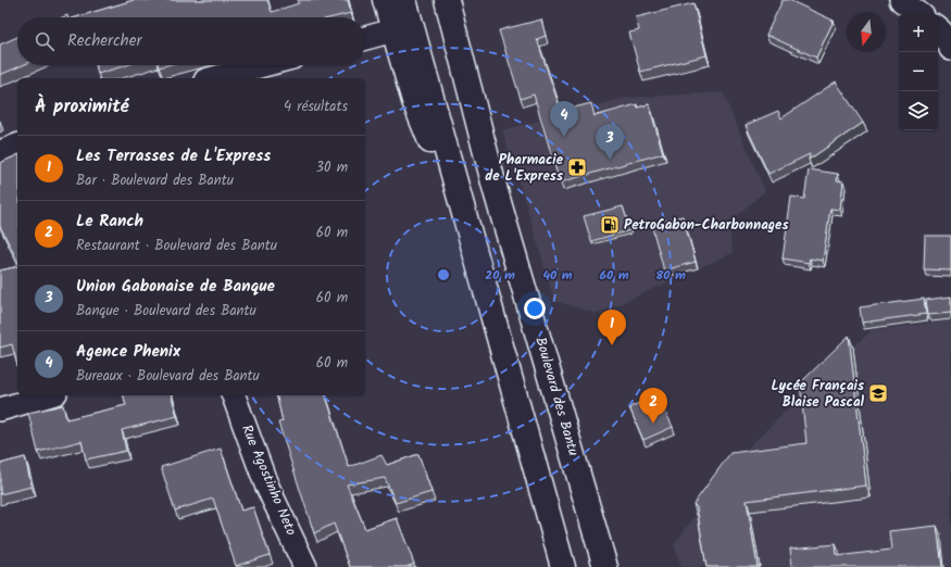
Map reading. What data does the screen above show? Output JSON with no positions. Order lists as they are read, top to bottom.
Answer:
{
  "streets": {
    "highway": ["Boulevard des Bantu"],
    "street": ["Rue Agostinho Neto"]
  },
  "places": {
    "pharmacy": ["Pharmacie de L'Express"],
    "fuel station": ["PetroGabon-Charbonnages"],
    "school or university": ["Lycée Français Blaise Pascal"]
  },
  "north": "bottom",
  "page": {
    "map_buttons": ["+", "−"],
    "search": "Rechercher",
    "heading": ["À proximité", "4 résultats"],
    "pins": [
      "4",
      "3",
      "1",
      "2"
    ],
    "list": [
      {
        "mark": "1",
        "name": "Les Terrasses de L'Express",
        "note": "Bar · Boulevard des Bantu",
        "value": "30 m"
      },
      {
        "mark": "2",
        "name": "Le Ranch",
        "note": "Restaurant · Boulevard des Bantu",
        "value": "60 m"
      },
      {
        "mark": "3",
        "name": "Union Gabonaise de Banque",
        "note": "Banque · Boulevard des Bantu",
        "value": "60 m"
      },
      {
        "mark": "4",
        "name": "Agence Phenix",
        "note": "Bureaux · Boulevard des Bantu",
        "value": "60 m"
      }
    ]
  },
  "rings": [
    "20 m",
    "40 m",
    "60 m",
    "80 m"
  ]
}
